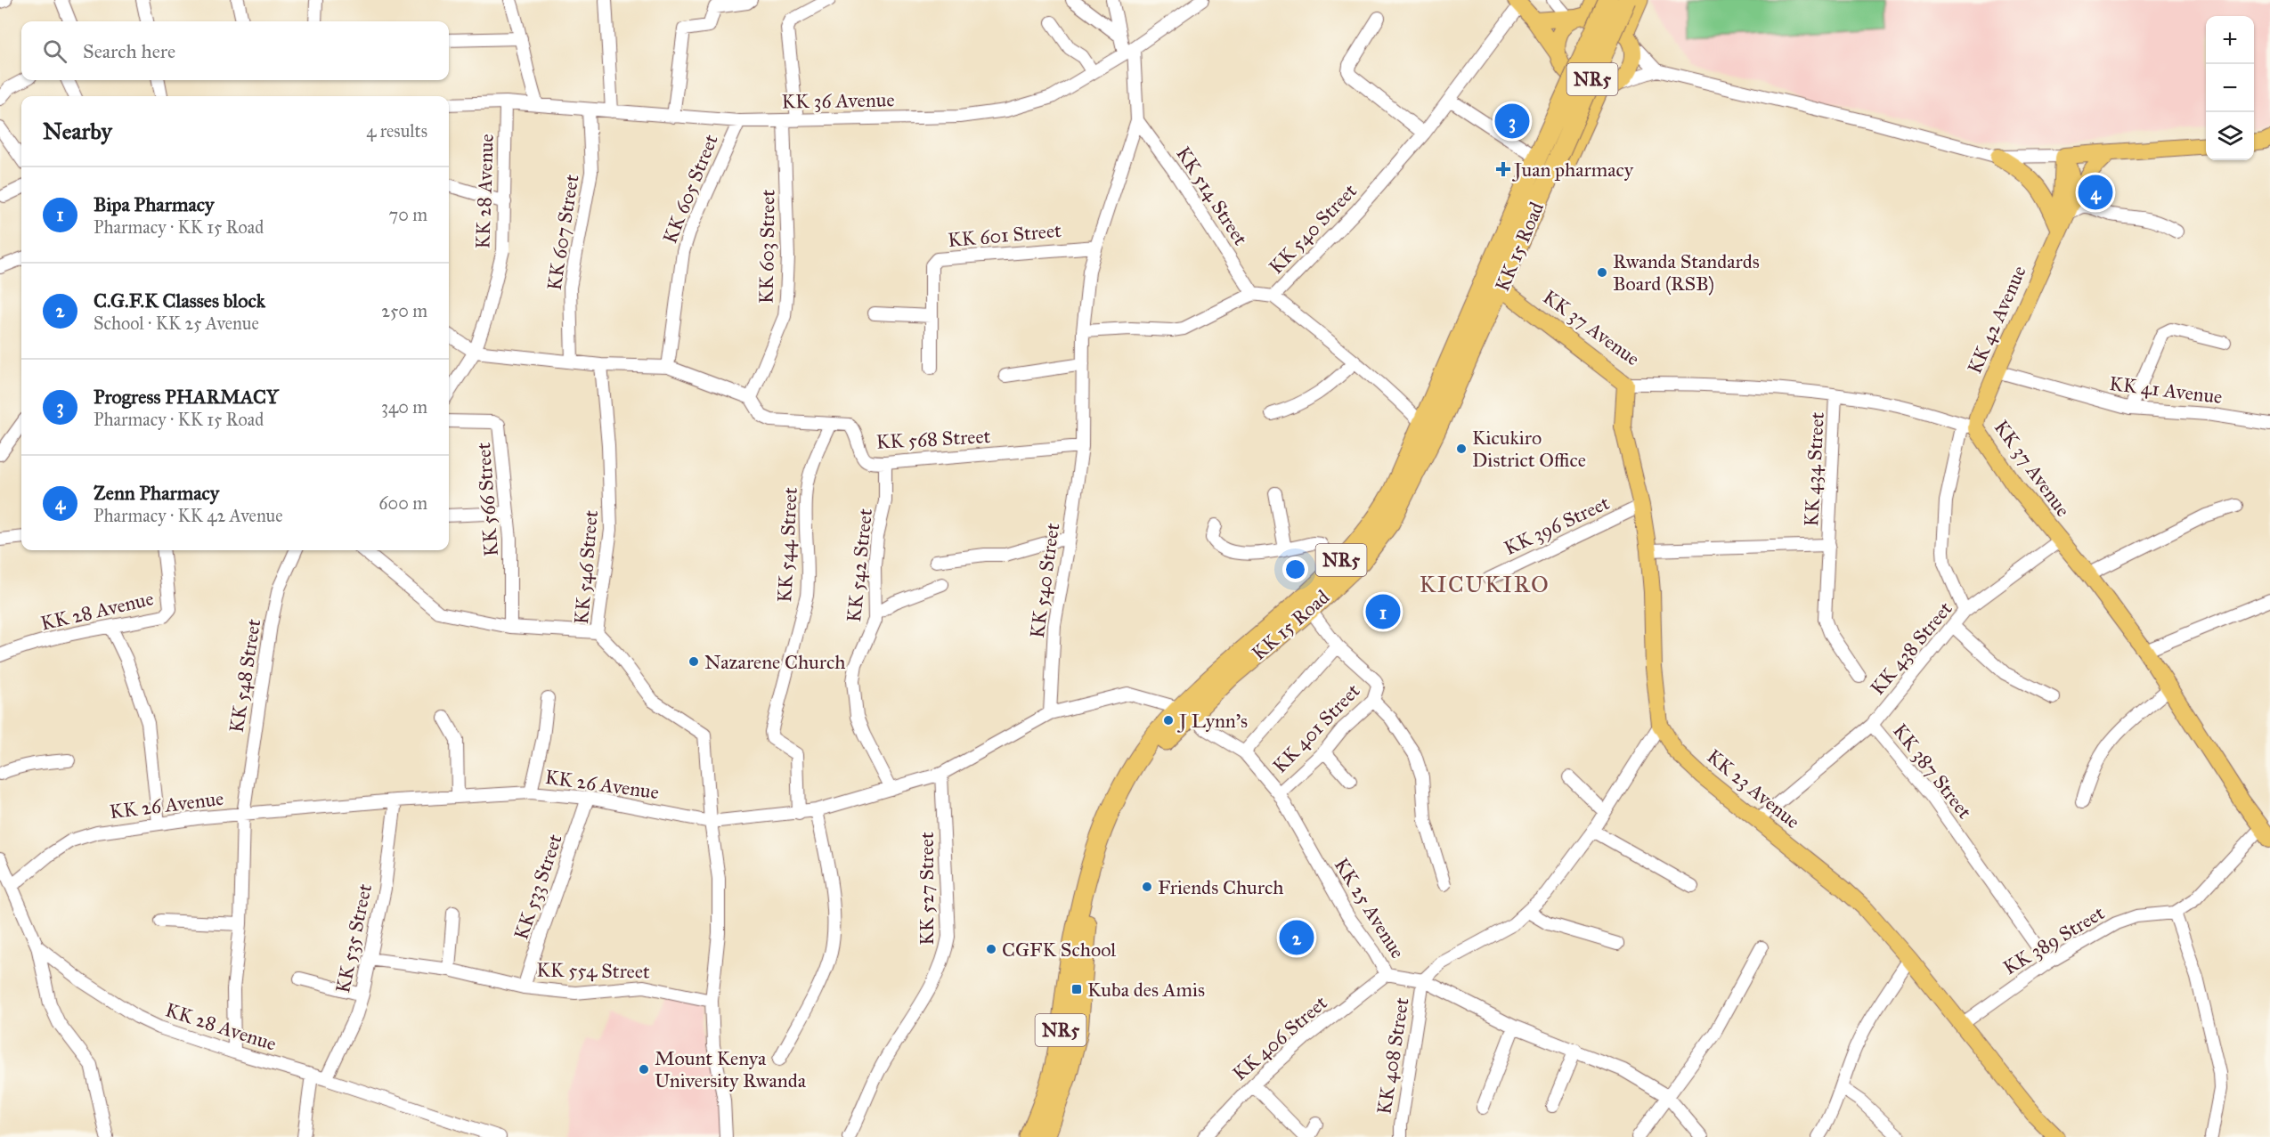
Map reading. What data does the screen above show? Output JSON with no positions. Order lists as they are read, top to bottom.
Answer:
{
  "streets": {
    "highway": ["NR5", "KK 15 Road"],
    "main road": ["KK 42 Avenue", "KK 37 Avenue", "KK 23 Avenue"],
    "street": [
      "KK 36 Avenue",
      "KK 605 Street",
      "KK 28 Avenue",
      "KK 514 Street",
      "KK 540 Street",
      "KK 607 Street",
      "KK 601 Street",
      "KK 603 Street",
      "KK 41 Avenue",
      "KK 568 Street",
      "KK 434 Street",
      "KK 566 Street",
      "KK 396 Street",
      "KK 544 Street",
      "KK 542 Street",
      "KK 546 Street",
      "KK 438 Street",
      "KK 548 Street",
      "KK 401 Street",
      "KK 387 Street",
      "KK 26 Avenue",
      "KK 533 Street",
      "KK 527 Street",
      "KK 25 Avenue",
      "KK 535 Street",
      "KK 389 Street",
      "KK 554 Street",
      "KK 406 Street",
      "KK 408 Street"
    ]
  },
  "crossings": [
    ["KK 36 Avenue", "KK 605 Street"],
    ["KK 36 Avenue", "KK 28 Avenue"],
    ["KK 36 Avenue", "KK 607 Street"],
    ["KK 36 Avenue", "KK 603 Street"],
    ["KK 28 Avenue", "KK 548 Street"],
    ["KK 28 Avenue", "KK 26 Avenue"],
    ["KK 28 Avenue", "KK 535 Street"],
    ["KK 514 Street", "KK 540 Street"],
    ["KK 540 Street", "KK 568 Street"],
    ["KK 540 Street", "KK 26 Avenue"],
    ["KK 603 Street", "KK 568 Street"],
    ["KK 15 Road", "KK 26 Avenue"],
    ["KK 15 Road", "KK 25 Avenue"],
    ["KK 42 Avenue", "KK 37 Avenue"],
    ["KK 42 Avenue", "KK 41 Avenue"],
    ["KK 37 Avenue", "KK 434 Street"],
    ["KK 37 Avenue", "KK 438 Street"],
    ["KK 37 Avenue", "KK 23 Avenue"],
    ["KK 568 Street", "KK 544 Street"],
    ["KK 568 Street", "KK 542 Street"],
    ["KK 396 Street", "KK 23 Avenue"],
    ["KK 544 Street", "KK 26 Avenue"],
    ["KK 542 Street", "KK 26 Avenue"],
    ["KK 546 Street", "KK 26 Avenue"],
    ["KK 438 Street", "KK 387 Street"],
    ["KK 548 Street", "KK 26 Avenue"],
    ["KK 401 Street", "KK 25 Avenue"],
    ["KK 387 Street", "KK 23 Avenue"],
    ["KK 387 Street", "KK 389 Street"],
    ["KK 26 Avenue", "KK 533 Street"],
    ["KK 26 Avenue", "KK 527 Street"],
    ["KK 26 Avenue", "KK 25 Avenue"],
    ["KK 26 Avenue", "KK 535 Street"],
    ["KK 23 Avenue", "KK 389 Street"],
    ["KK 533 Street", "KK 554 Street"],
    ["KK 25 Avenue", "KK 406 Street"],
    ["KK 25 Avenue", "KK 408 Street"],
    ["KK 535 Street", "KK 554 Street"]
  ],
  "districts": ["KICUKIRO"],
  "places": {
    "health": ["Juan pharmacy"],
    "other": [
      "Rwanda Standards Board (RSB)",
      "Kicukiro District Office",
      "Nazarene Church",
      "J Lynn's",
      "Friends Church",
      "CGFK School",
      "Mount Kenya University Rwanda"
    ],
    "transit": ["Kuba des Amis"]
  },
  "page": {
    "map_buttons": ["+", "−"],
    "search": "Search here",
    "heading": ["Nearby", "4 results"],
    "pins": [
      "3",
      "4",
      "1",
      "2"
    ],
    "list": [
      {
        "mark": "1",
        "name": "Bipa Pharmacy",
        "note": "Pharmacy · KK 15 Road",
        "value": "70 m"
      },
      {
        "mark": "2",
        "name": "C.G.F.K Classes block",
        "note": "School · KK 25 Avenue",
        "value": "250 m"
      },
      {
        "mark": "3",
        "name": "Progress PHARMACY",
        "note": "Pharmacy · KK 15 Road",
        "value": "340 m"
      },
      {
        "mark": "4",
        "name": "Zenn Pharmacy",
        "note": "Pharmacy · KK 42 Avenue",
        "value": "600 m"
      }
    ]
  }
}
